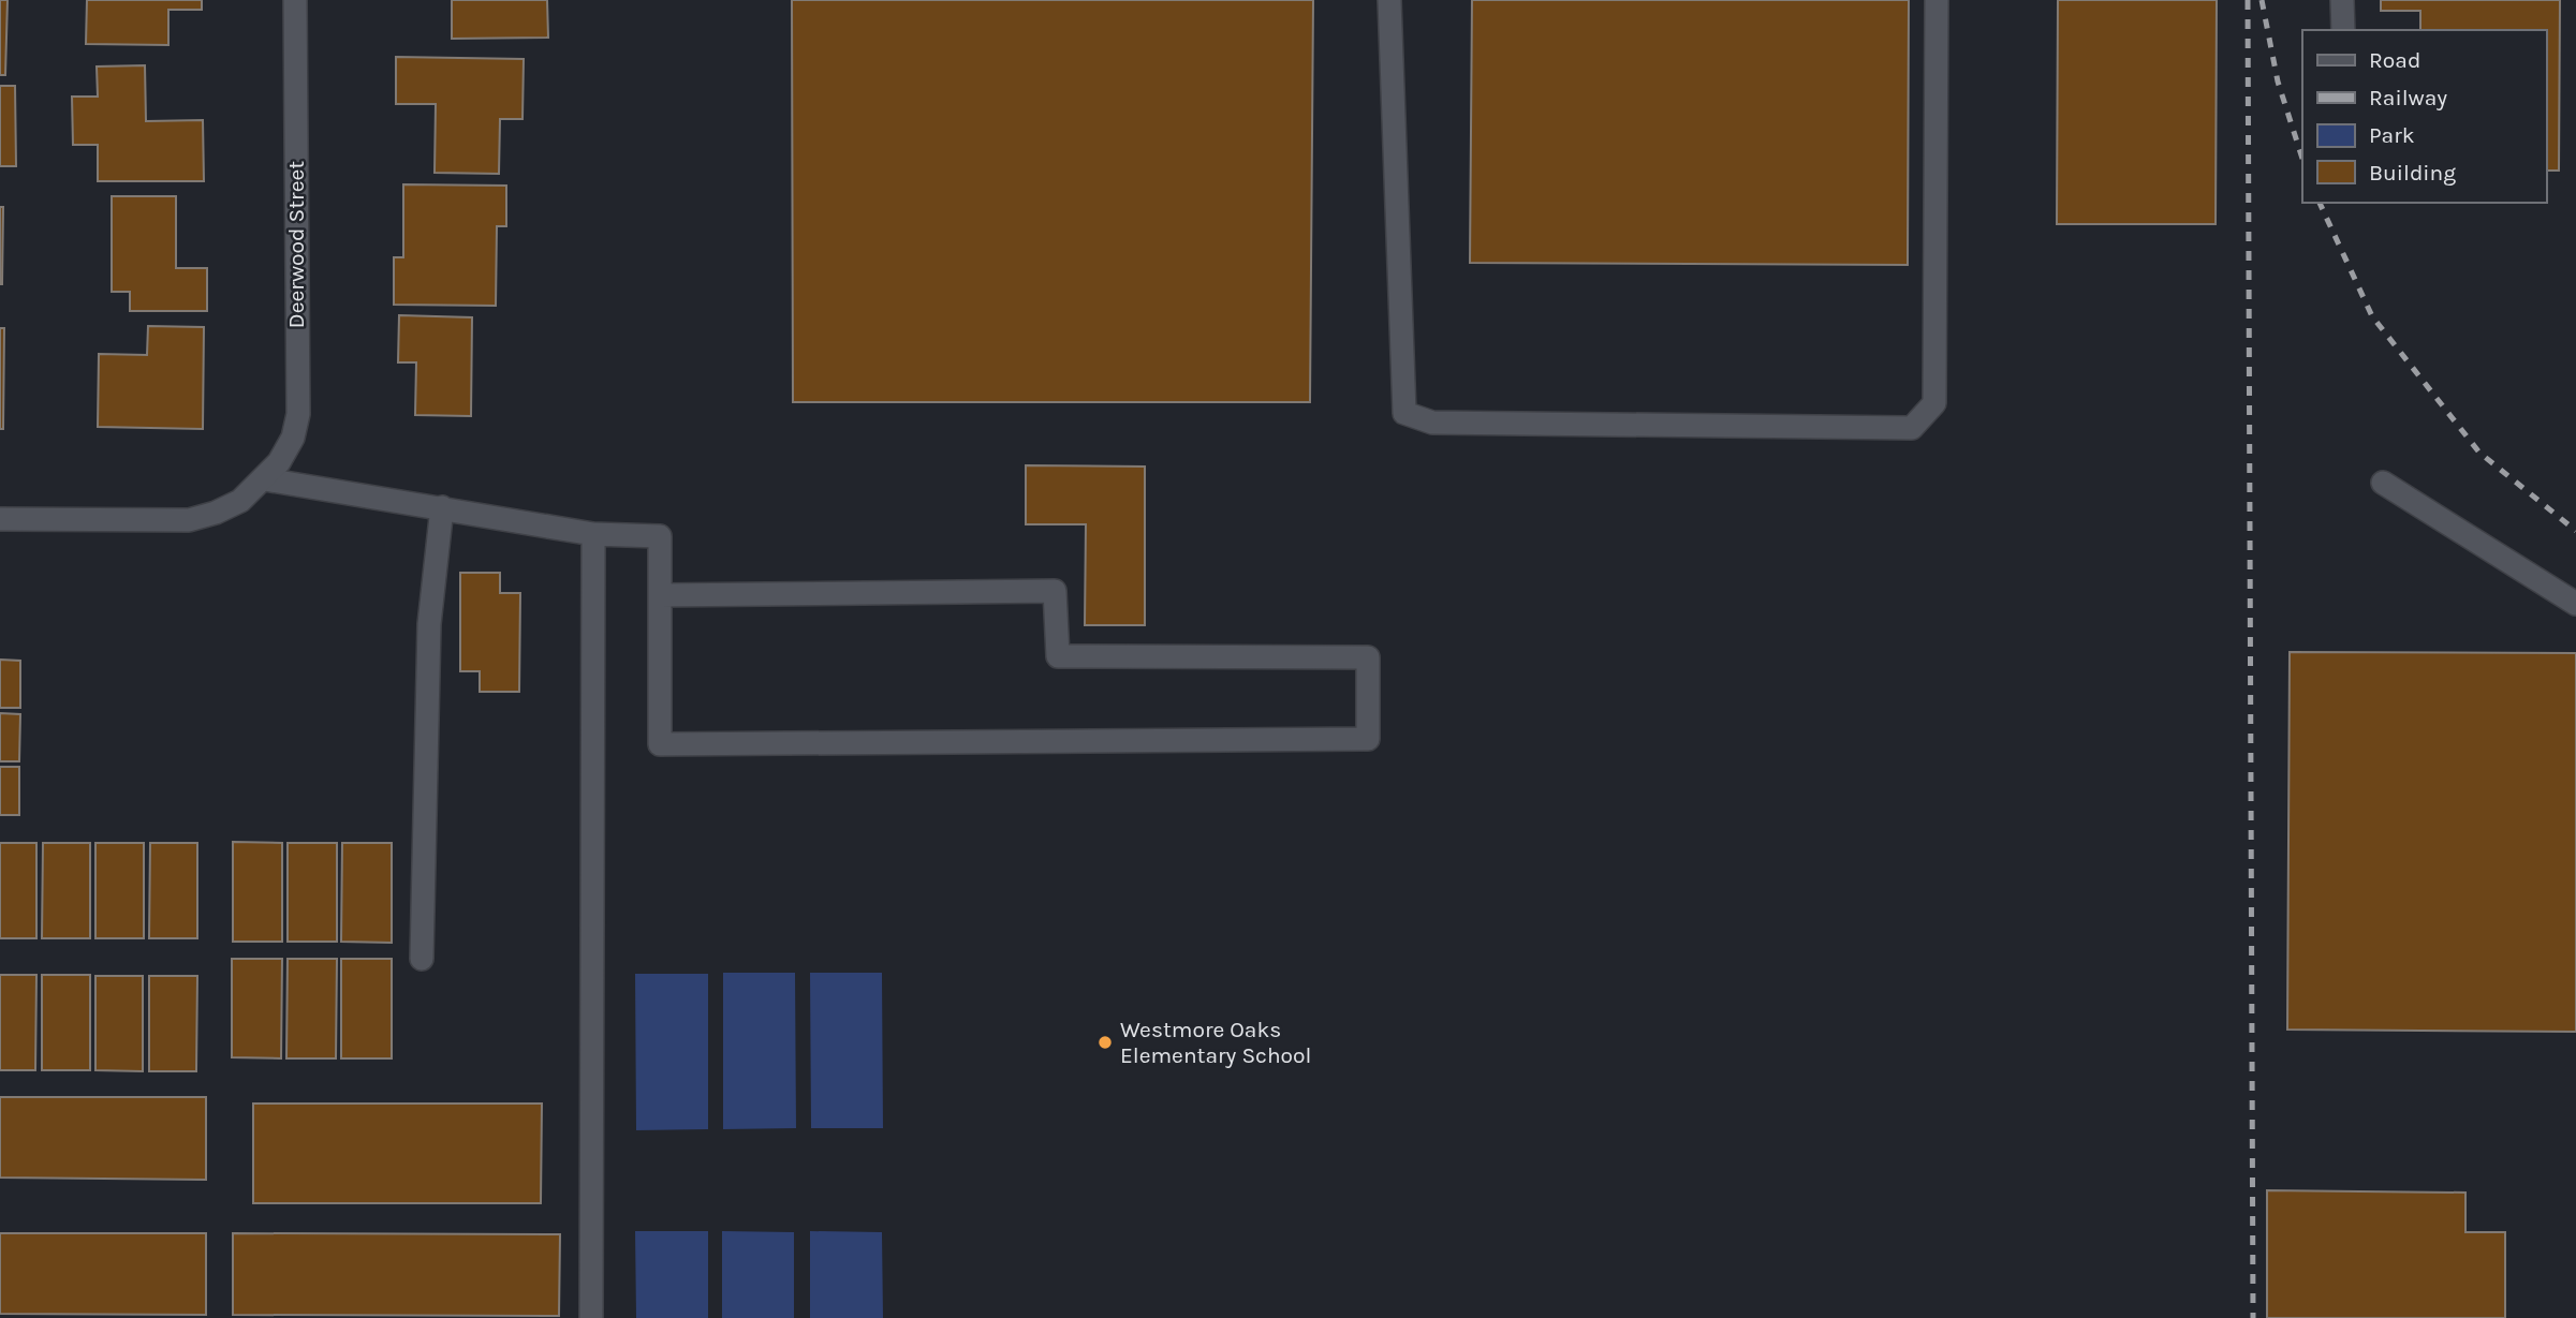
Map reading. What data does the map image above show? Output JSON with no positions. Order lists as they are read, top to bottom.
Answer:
{
  "streets": {
    "street": ["Deerwood Street"]
  },
  "places": ["Westmore Oaks Elementary School"],
  "legend": [
    "Road",
    "Railway",
    "Park",
    "Building"
  ]
}
